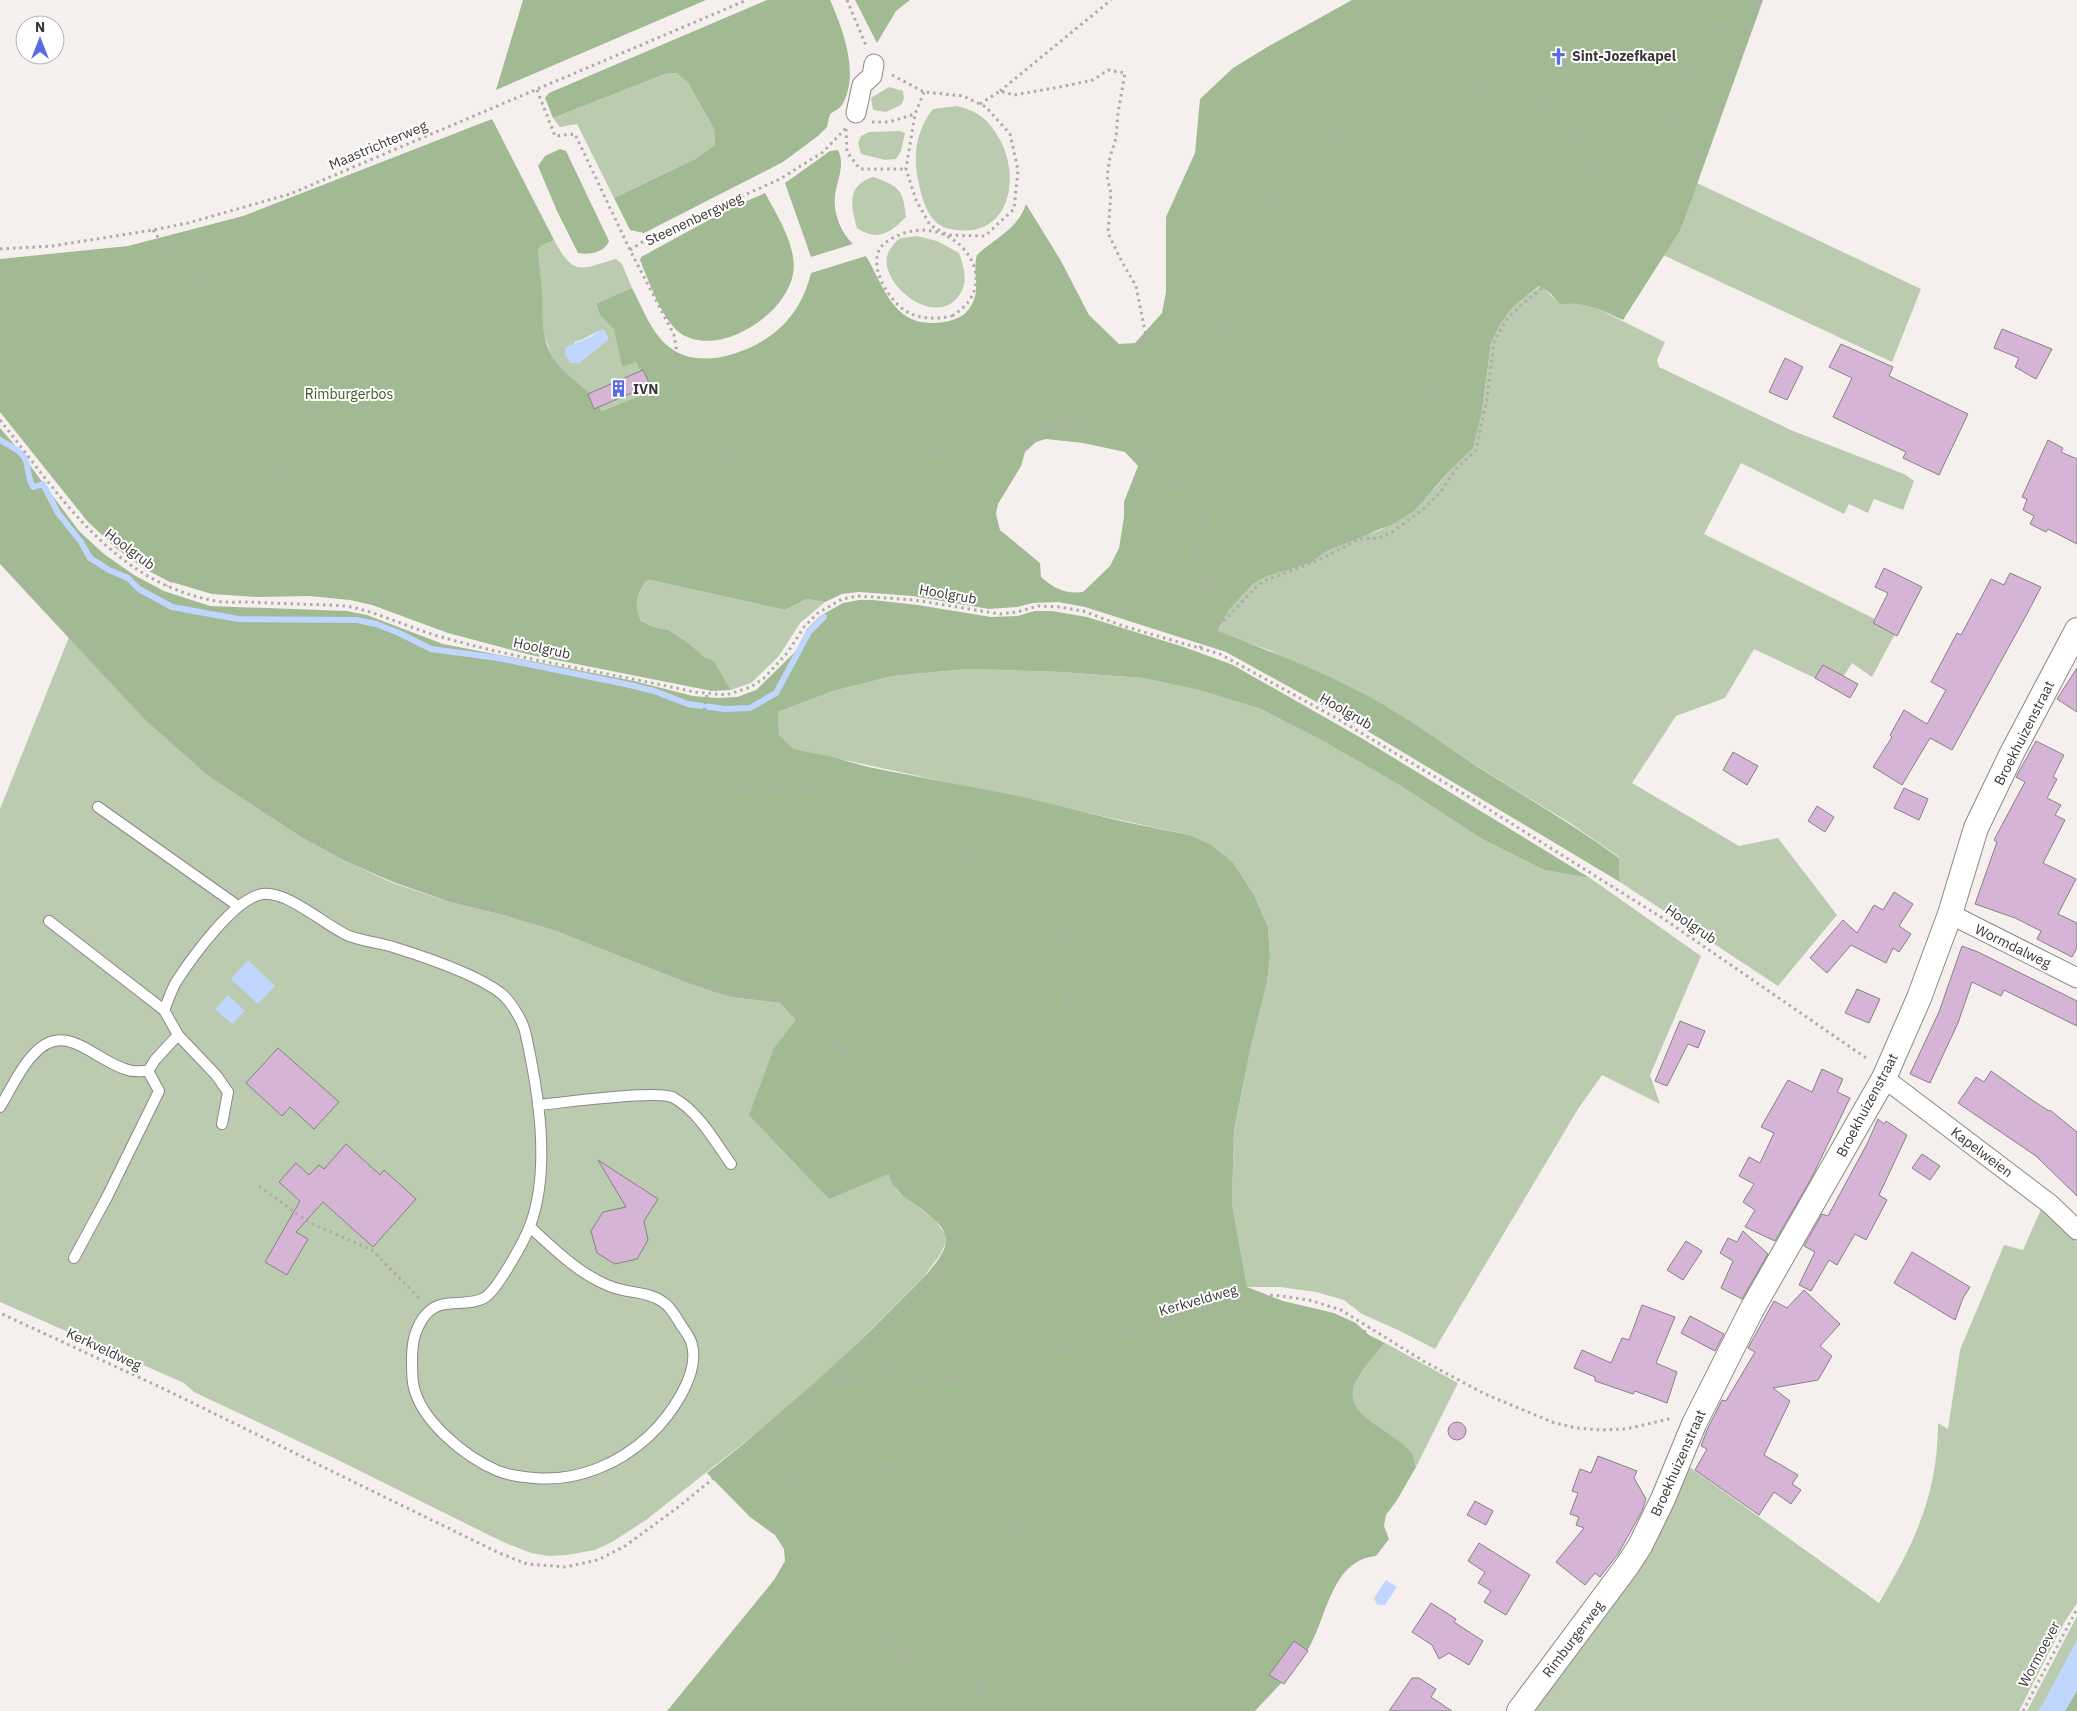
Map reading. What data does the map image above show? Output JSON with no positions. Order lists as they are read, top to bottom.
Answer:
{
  "streets": {
    "street": [
      "Broekhuizenstraat",
      "Wormdalweg",
      "Kapelweien",
      "Rimburgerweg"
    ],
    "path": [
      "Maastrichterweg",
      "Steenenbergweg",
      "Hoolgrub",
      "Kerkveldweg",
      "Wormoever"
    ]
  },
  "crossings": [
    ["Maastrichterweg", "Steenenbergweg"],
    ["Hoolgrub", "Broekhuizenstraat"],
    ["Hoolgrub", "Kapelweien"],
    ["Broekhuizenstraat", "Wormdalweg"],
    ["Broekhuizenstraat", "Kapelweien"],
    ["Broekhuizenstraat", "Kerkveldweg"],
    ["Broekhuizenstraat", "Rimburgerweg"]
  ],
  "parks": ["Rimburgerbos"],
  "places": {
    "church": ["Sint-Jozefkapel"],
    "building": ["IVN"]
  },
  "north": "top"
}
